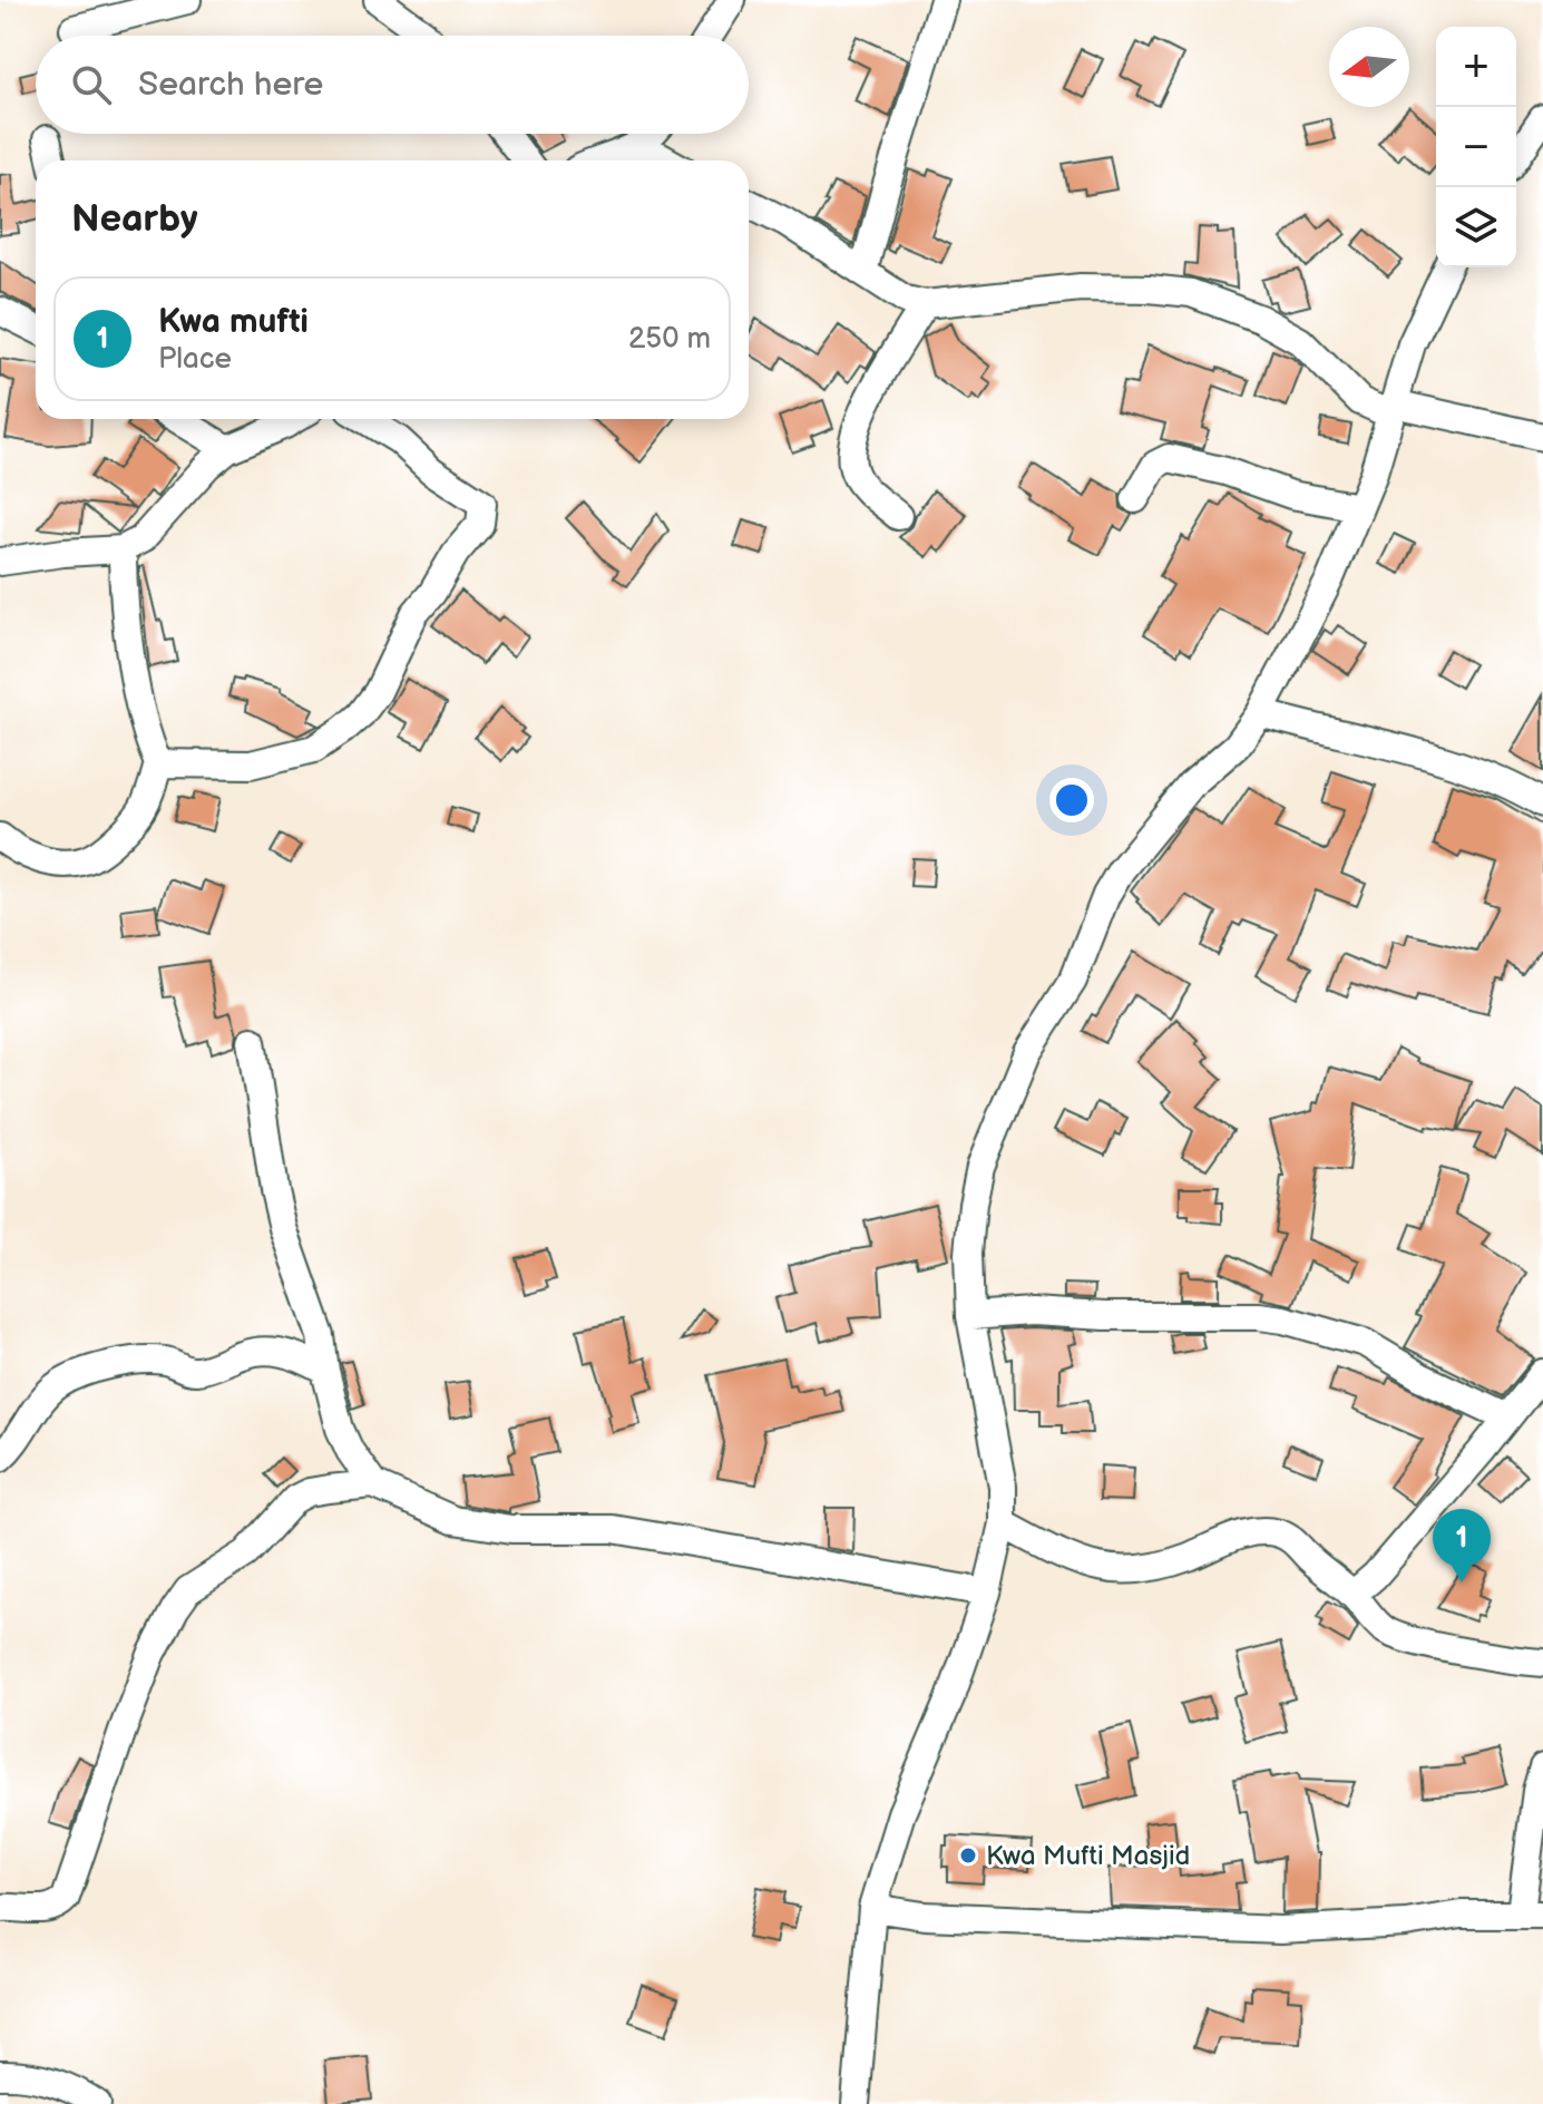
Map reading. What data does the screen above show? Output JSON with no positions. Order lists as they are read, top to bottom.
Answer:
{
  "places": ["Kwa Mufti Masjid"],
  "north": "left",
  "page": {
    "map_buttons": ["+", "−"],
    "search": "Search here",
    "heading": "Nearby",
    "list": [
      {
        "mark": "1",
        "name": "Kwa mufti",
        "note": "Place",
        "value": "250 m"
      }
    ],
    "pins": "1"
  }
}
